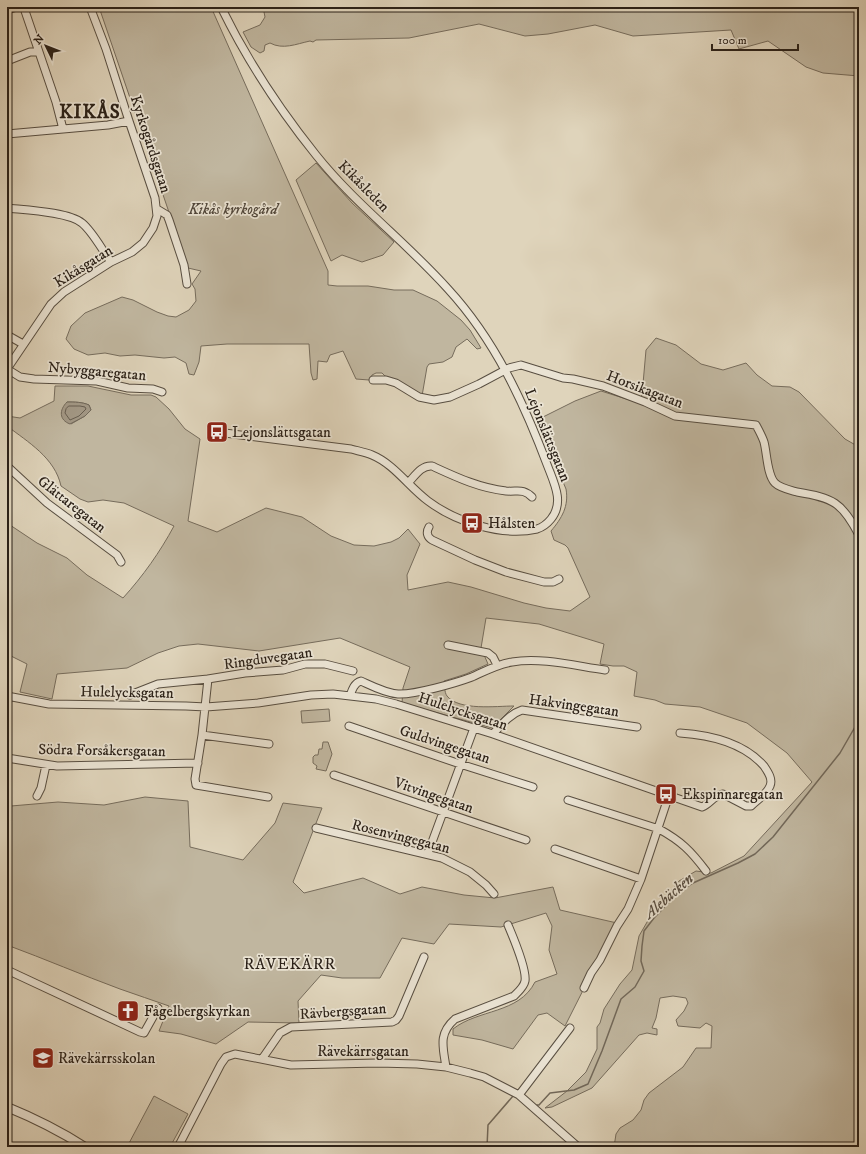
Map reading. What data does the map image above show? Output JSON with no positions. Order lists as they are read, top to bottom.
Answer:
{
  "streets": {
    "street": [
      "Kyrkogårdsgatan",
      "Kikåsleden",
      "Kikåsgatan",
      "Nybyggaregatan",
      "Horsikagatan",
      "Lejonslättsgatan",
      "Glättaregatan",
      "Ringduvegatan",
      "Hulelycksgatan",
      "Hakvingegatan",
      "Guldvingegatan",
      "Södra Forsåkersgatan",
      "Vitvingegatan",
      "Rosenvingegatan",
      "Rävbergsgatan",
      "Rävekärrsgatan"
    ]
  },
  "crossings": [
    ["Kyrkogårdsgatan", "Kikåsgatan"],
    ["Kikåsleden", "Horsikagatan"],
    ["Kikåsleden", "Lejonslättsgatan"],
    ["Kikåsgatan", "Nybyggaregatan"],
    ["Horsikagatan", "Lejonslättsgatan"],
    ["Hulelycksgatan", "Hakvingegatan"],
    ["Rävbergsgatan", "Rävekärrsgatan"]
  ],
  "districts": ["KIKÅS", "RÄVEKÄRR"],
  "water": ["Alebäcken"],
  "parks": ["Kikås kyrkogård"],
  "places": {
    "bus stop": ["Lejonslättsgatan", "Hålsten", "Ekspinnaregatan"],
    "church": ["Fågelbergskyrkan"],
    "school or university": ["Rävekärrsskolan"]
  },
  "scale_bar": "100 m",
  "north": "top left"
}
